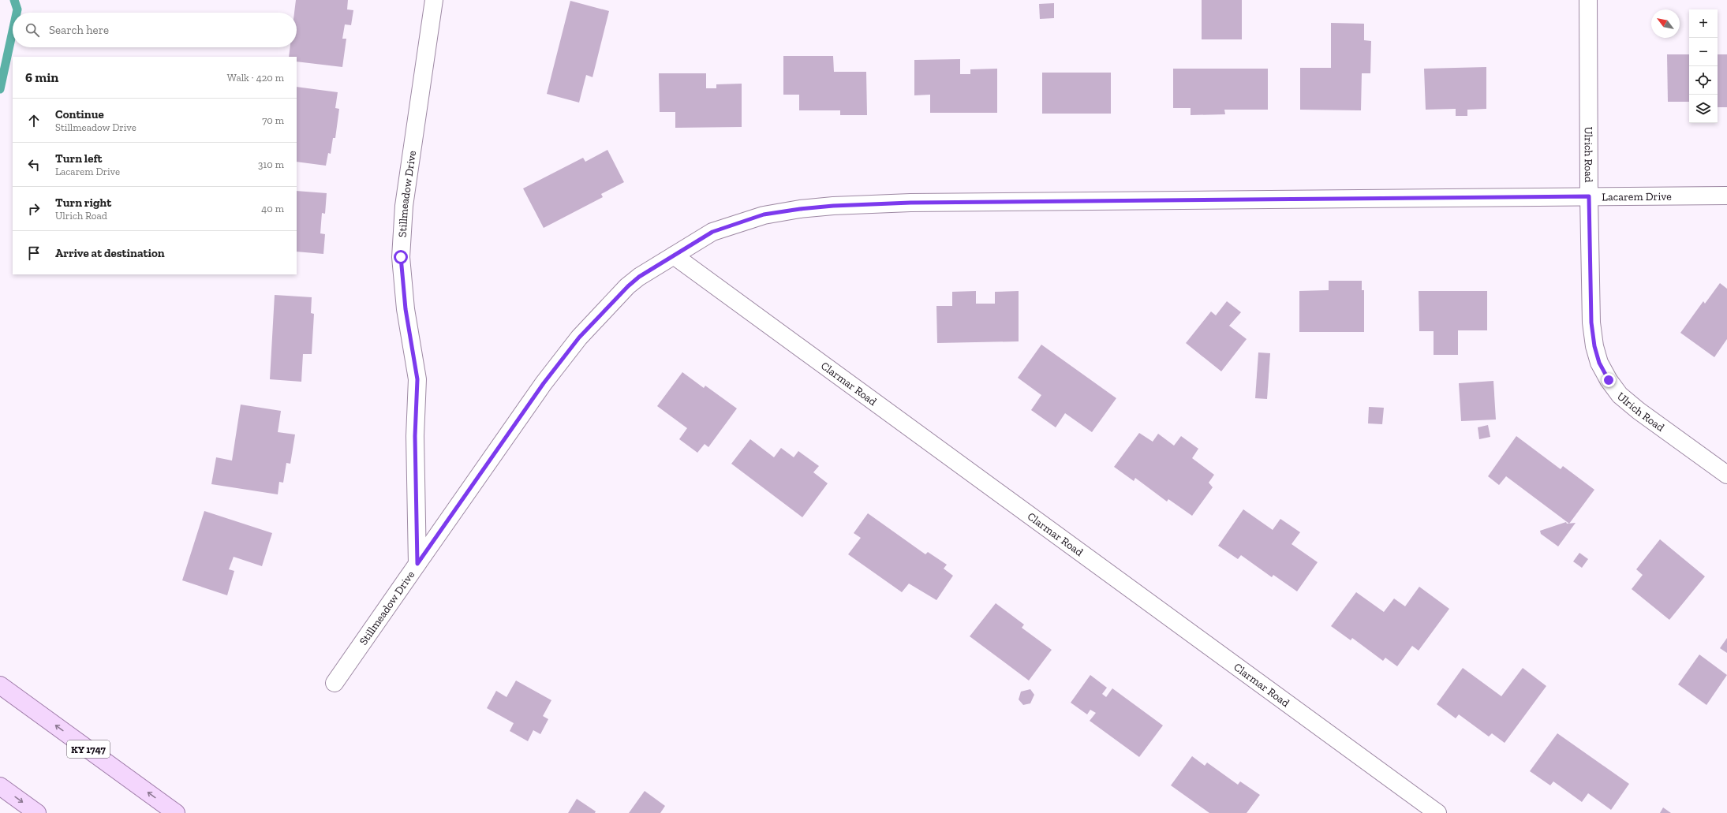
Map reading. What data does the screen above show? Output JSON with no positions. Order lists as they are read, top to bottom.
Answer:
{
  "streets": {
    "main road": ["KY 1747"],
    "street": [
      "Ulrich Road",
      "Stillmeadow Drive",
      "Lacarem Drive",
      "Clarmar Road"
    ]
  },
  "crossings": [
    ["Ulrich Road", "Lacarem Drive"],
    ["Stillmeadow Drive", "Lacarem Drive"],
    ["Lacarem Drive", "Clarmar Road"]
  ],
  "north": "top left",
  "page": {
    "map_buttons": ["+", "−"],
    "search": "Search here",
    "heading": ["6 min", "Walk · 420 m"],
    "list": [
      ["Continue", "Stillmeadow Drive", "70 m"],
      ["Turn left", "Lacarem Drive", "310 m"],
      ["Turn right", "Ulrich Road", "40 m"],
      "Arrive at destination"
    ]
  }
}
